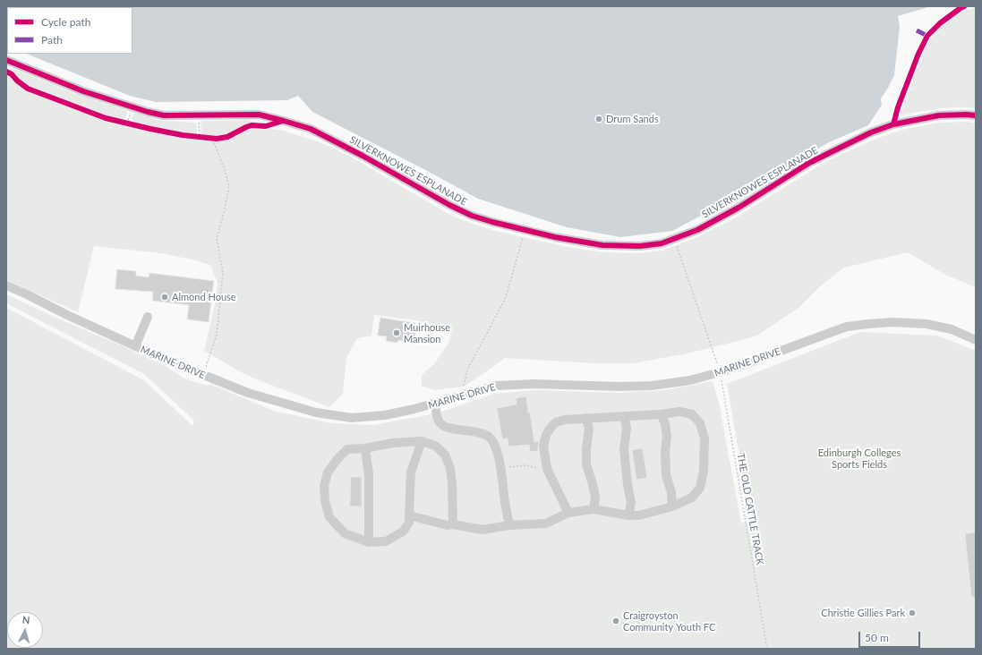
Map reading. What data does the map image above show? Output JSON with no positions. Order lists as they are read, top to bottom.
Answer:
{
  "streets": {
    "street": ["SILVERKNOWES ESPLANADE", "MARINE DRIVE"],
    "path": ["THE OLD CATTLE TRACK"]
  },
  "crossings": [
    ["SILVERKNOWES ESPLANADE", "THE OLD CATTLE TRACK"],
    ["MARINE DRIVE", "THE OLD CATTLE TRACK"]
  ],
  "parks": ["Edinburgh Colleges Sports Fields"],
  "places": [
    "Drum Sands",
    "Almond House",
    "Muirhouse Mansion",
    "Christie Gillies Park",
    "Craigroyston Community Youth FC"
  ],
  "legend": ["Cycle path", "Path"],
  "scale_bar": "50 m",
  "north": "top"
}
